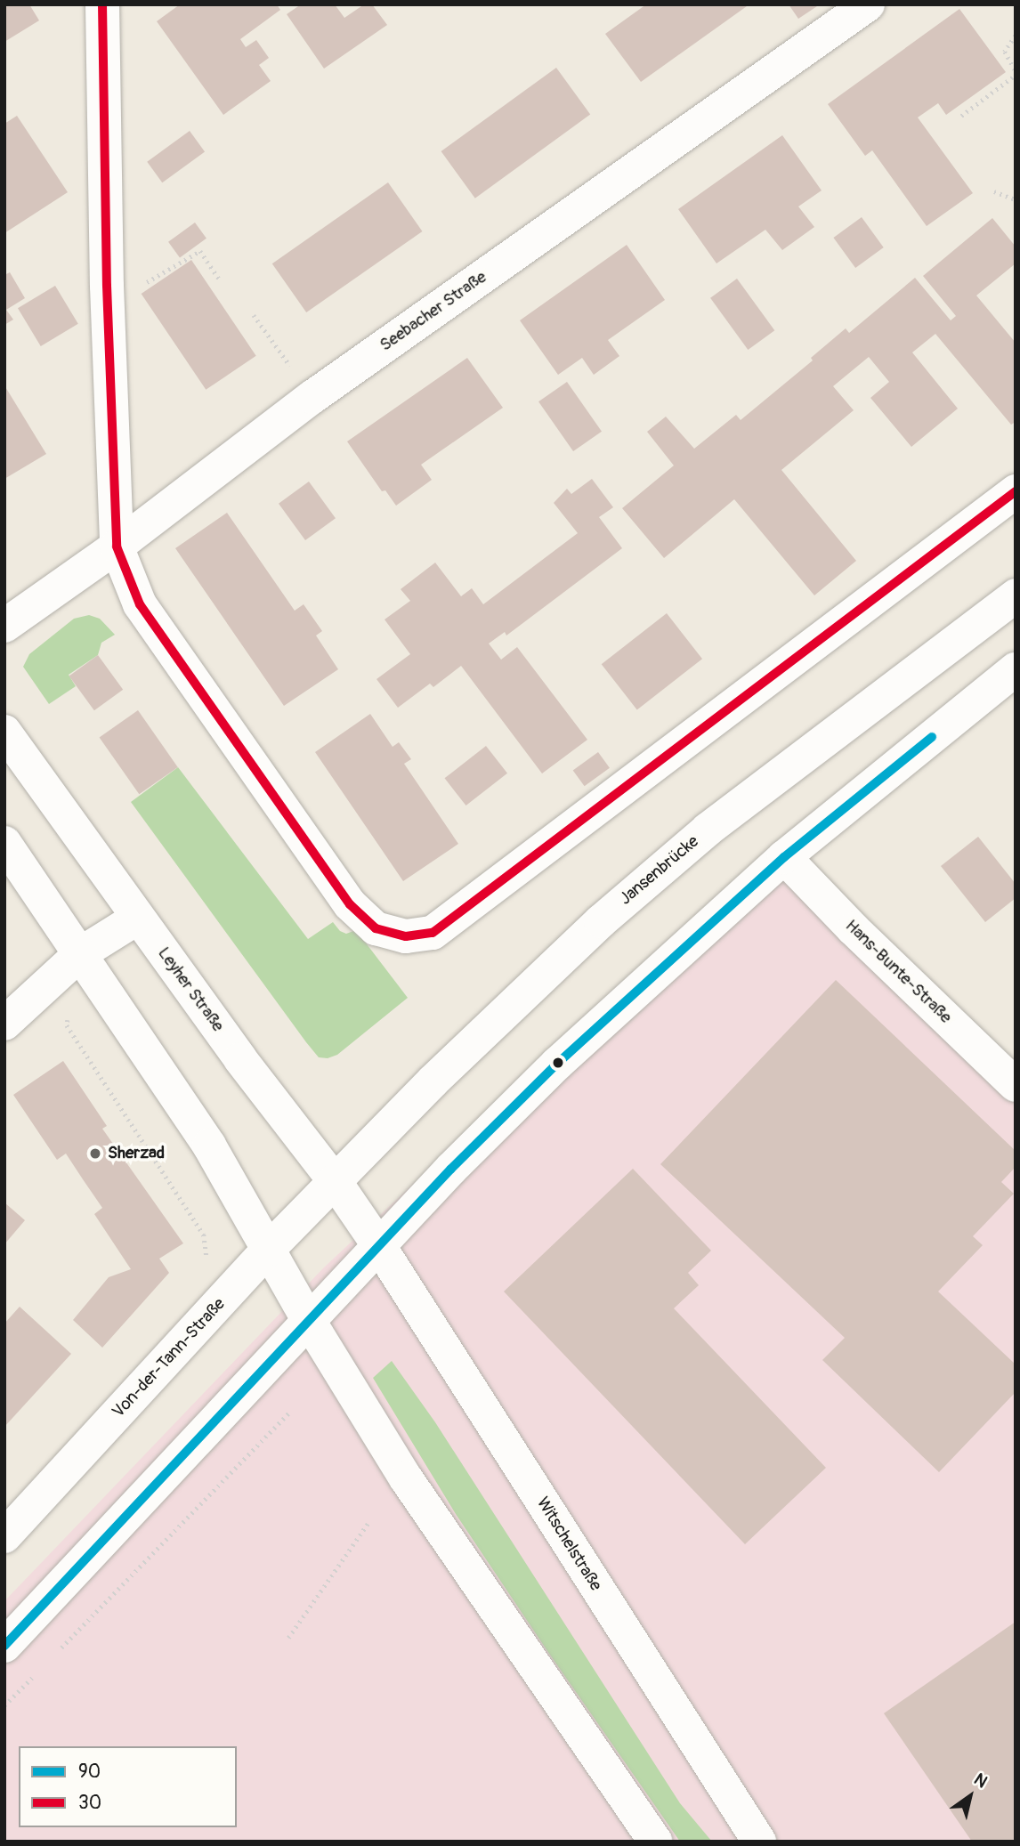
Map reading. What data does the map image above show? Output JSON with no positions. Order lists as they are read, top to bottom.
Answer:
{
  "streets": {
    "street": [
      "Seebacher Straße",
      "Jansenbrücke",
      "Hans-Bunte-Straße",
      "Leyher Straße",
      "Von-der-Tann-Straße",
      "Witschelstraße"
    ]
  },
  "crossings": [
    ["Jansenbrücke", "Leyher Straße"],
    ["Jansenbrücke", "Von-der-Tann-Straße"],
    ["Leyher Straße", "Von-der-Tann-Straße"],
    ["Leyher Straße", "Witschelstraße"]
  ],
  "places": ["Sherzad"],
  "lines": ["transit line 30", "transit line 90"],
  "legend": ["90", "30"],
  "north": "top right"
}
